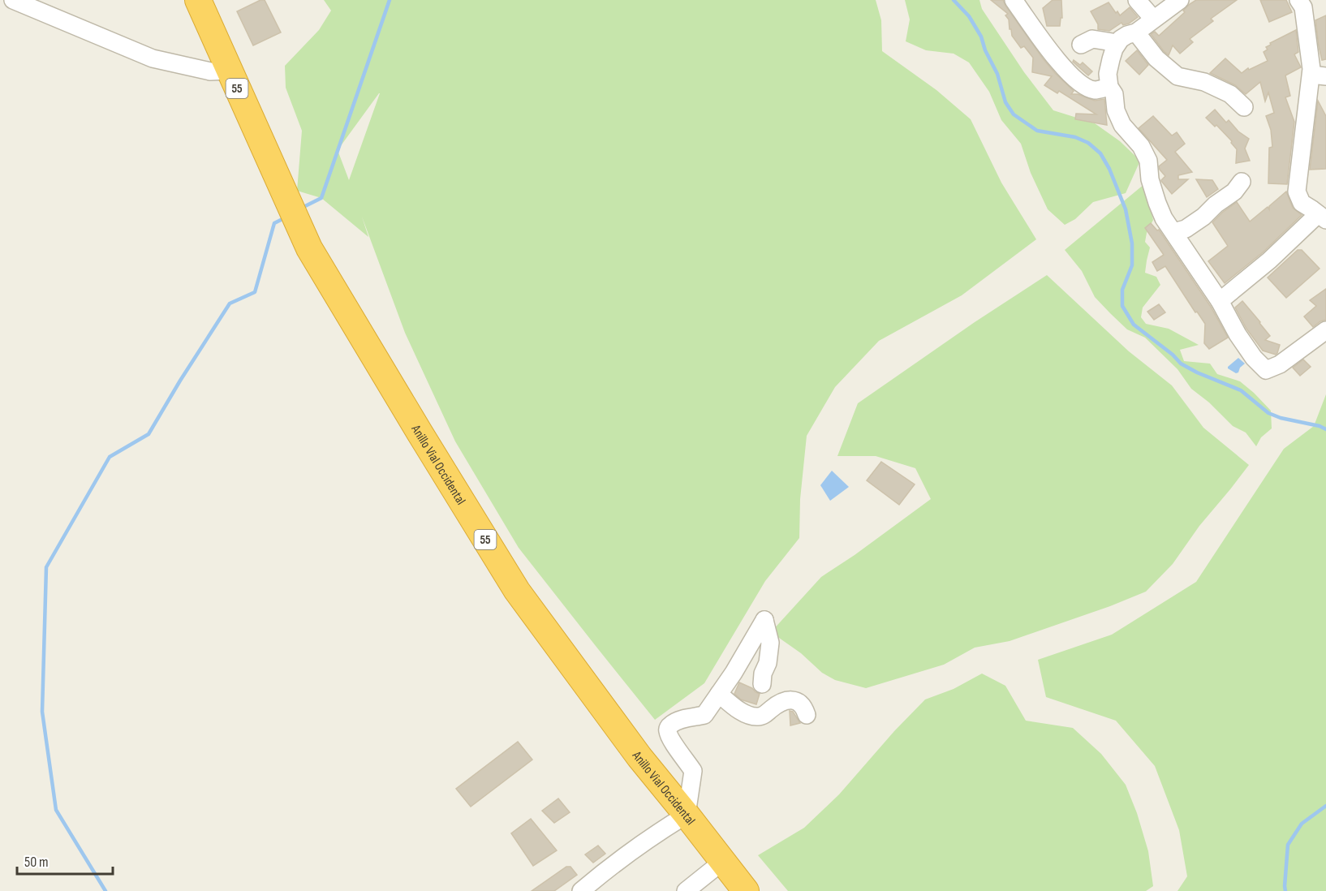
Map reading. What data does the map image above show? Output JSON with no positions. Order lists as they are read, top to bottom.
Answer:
{
  "streets": {
    "highway": ["55", "Anillo Vial Occidental"]
  },
  "scale_bar": "50 m"
}
